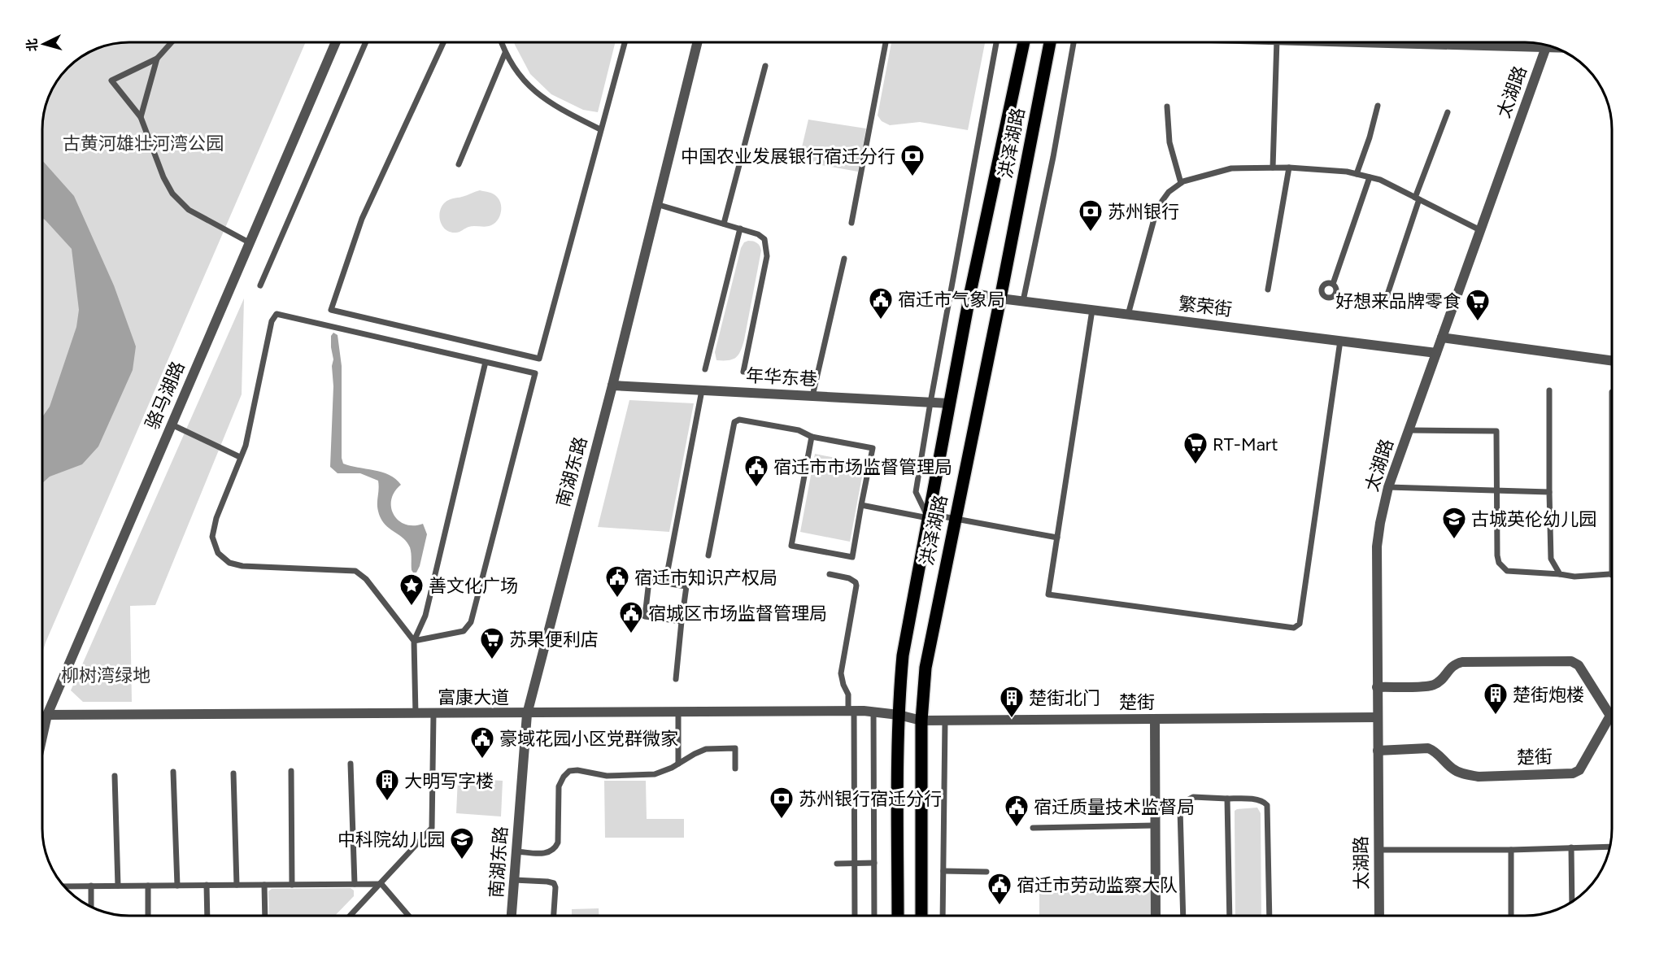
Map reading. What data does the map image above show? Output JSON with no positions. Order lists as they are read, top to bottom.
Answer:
{
  "streets": {
    "main road": ["洪泽湖路"],
    "street": [
      "太湖路",
      "繁荣街",
      "年华东巷",
      "骆马湖路",
      "南湖东路",
      "富康大道",
      "楚街"
    ]
  },
  "crossings": [
    ["太湖路", "繁荣街"],
    ["太湖路", "楚街"],
    ["洪泽湖路", "繁荣街"],
    ["洪泽湖路", "年华东巷"],
    ["洪泽湖路", "富康大道"],
    ["洪泽湖路", "楚街"],
    ["年华东巷", "南湖东路"],
    ["骆马湖路", "富康大道"],
    ["南湖东路", "富康大道"],
    ["富康大道", "楚街"]
  ],
  "parks": ["古黄河雄壮河湾公园", "柳树湾绿地"],
  "places": {
    "bank": ["中国农业发展银行宿迁分行", "苏州银行", "苏州银行宿迁分行"],
    "public building": [
      "宿迁市气象局",
      "宿迁市市场监督管理局",
      "宿迁市知识产权局",
      "宿城区市场监督管理局",
      "豪域花园小区党群微家",
      "宿迁质量技术监督局",
      "宿迁市劳动监察大队"
    ],
    "supermarket": ["好想来品牌零食", "RT-Mart", "苏果便利店"],
    "school or university": ["古城英伦幼儿园", "中科院幼儿园"],
    "place": ["善文化广场"],
    "building": ["楚街炮楼", "楚街北门", "大明写字楼"]
  },
  "north": "left"
}
